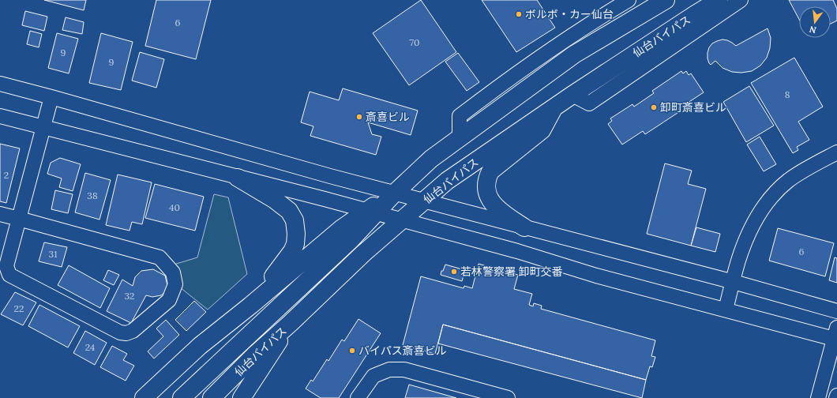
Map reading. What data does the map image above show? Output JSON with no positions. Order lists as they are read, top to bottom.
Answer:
{
  "streets": {
    "highway": ["仙台バイパス"]
  },
  "places": [
    "ボルボ・カー仙台",
    "卸町斎喜ビル",
    "斎喜ビル",
    "若林警察署 卸町交番",
    "バイパス斎喜ビル"
  ],
  "house_numbers": [
    "6",
    "70",
    "9",
    "9",
    "8",
    "2",
    "38",
    "40",
    "6",
    "31",
    "32",
    "22",
    "24"
  ],
  "north": "bottom"
}
